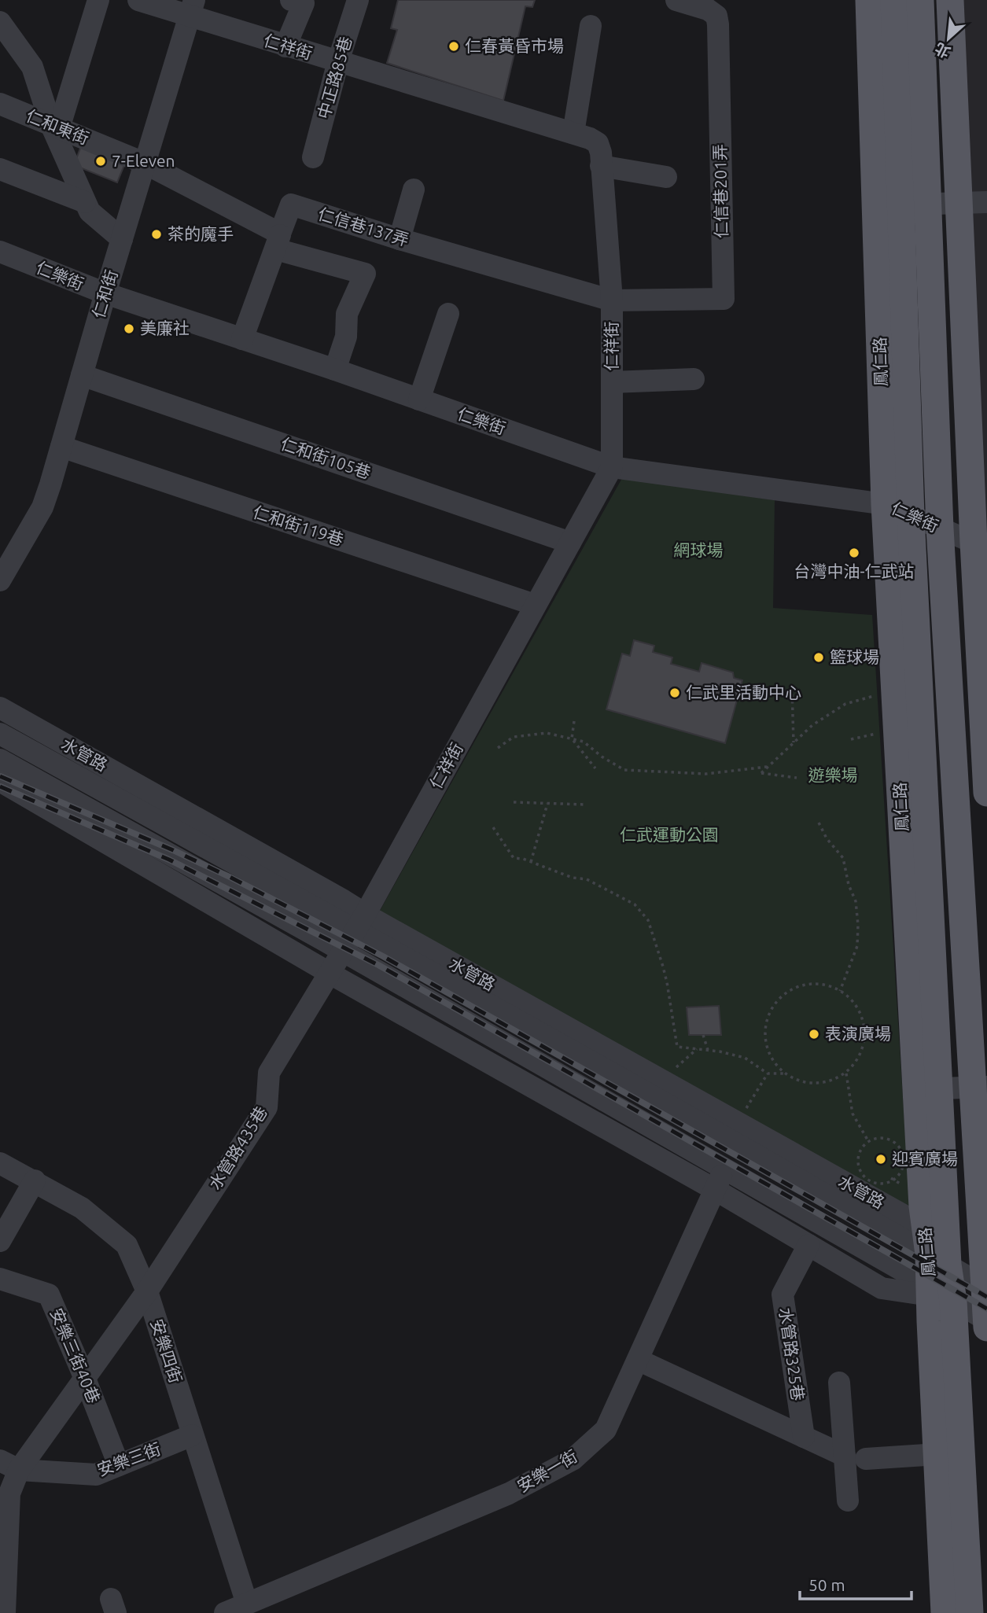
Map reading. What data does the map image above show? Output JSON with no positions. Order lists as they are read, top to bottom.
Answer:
{
  "streets": {
    "main road": ["鳳仁路"],
    "street": [
      "仁祥街",
      "中正路85巷",
      "仁和東街",
      "仁信巷201弄",
      "仁信巷137弄",
      "仁樂街",
      "仁和街",
      "仁和街105巷",
      "仁和街119巷",
      "水管路",
      "水管路435巷",
      "安樂四街",
      "水管路325巷",
      "安樂三街40巷",
      "安樂三街",
      "安樂一街"
    ]
  },
  "crossings": [
    ["仁祥街", "中正路85巷"],
    ["仁祥街", "仁信巷201弄"],
    ["仁祥街", "仁信巷137弄"],
    ["仁祥街", "仁樂街"],
    ["仁祥街", "仁和街"],
    ["仁祥街", "仁和街105巷"],
    ["仁祥街", "仁和街119巷"],
    ["仁祥街", "水管路"],
    ["仁祥街", "水管路435巷"],
    ["仁和東街", "仁和街"],
    ["仁信巷201弄", "仁信巷137弄"],
    ["仁樂街", "仁和街"],
    ["仁樂街", "鳳仁路"],
    ["仁和街", "仁和街105巷"],
    ["仁和街", "仁和街119巷"],
    ["鳳仁路", "水管路"],
    ["水管路", "水管路435巷"],
    ["水管路", "安樂一街"],
    ["水管路435巷", "安樂四街"],
    ["水管路435巷", "安樂三街40巷"],
    ["水管路435巷", "安樂三街"],
    ["安樂四街", "安樂三街"],
    ["安樂四街", "安樂一街"],
    ["水管路325巷", "安樂一街"],
    ["安樂三街40巷", "安樂三街"]
  ],
  "parks": ["網球場", "遊樂場", "仁武運動公園"],
  "places": [
    "仁春黃昏市場",
    "7-Eleven",
    "茶的魔手",
    "美廉社",
    "台灣中油-仁武站",
    "籃球場",
    "仁武里活動中心",
    "表演廣場",
    "迎賓廣場"
  ],
  "scale_bar": "50 m",
  "north": "bottom left"
}
